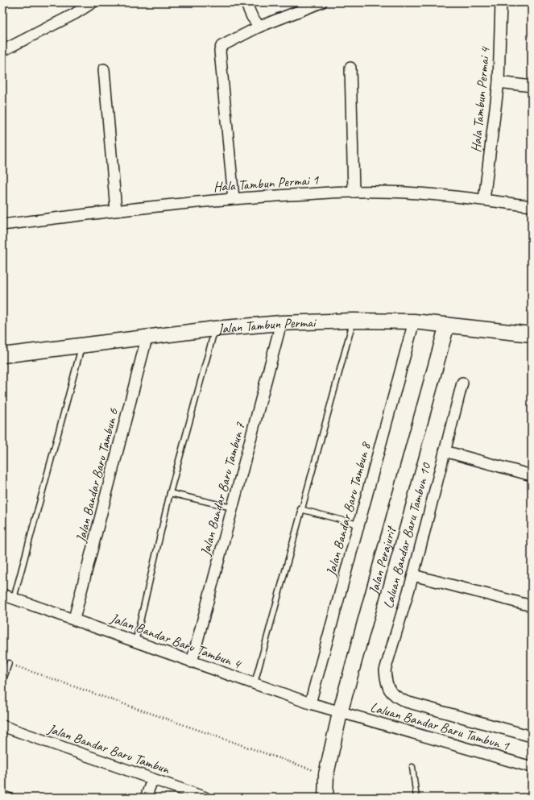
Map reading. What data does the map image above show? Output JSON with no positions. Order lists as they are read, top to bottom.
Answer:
{
  "streets": {
    "street": [
      "Hala Tambun Permai 4",
      "Hala Tambun Permai 1",
      "Jalan Tambun Permai",
      "Jalan Bandar Baru Tambun 6",
      "Jalan Bandar Baru Tambun 7",
      "Jalan Bandar Baru Tambun 8",
      "Laluan Bandar Baru Tambun 10",
      "Jalan Perajurit",
      "Jalan Bandar Baru Tambun 4",
      "Laluan Bandar Baru Tambun 1",
      "Jalan Bandar Baru Tambun"
    ]
  },
  "crossings": [
    ["Hala Tambun Permai 4", "Hala Tambun Permai 1"],
    ["Jalan Tambun Permai", "Jalan Bandar Baru Tambun 6"],
    ["Jalan Tambun Permai", "Jalan Bandar Baru Tambun 7"],
    ["Jalan Tambun Permai", "Jalan Bandar Baru Tambun 8"],
    ["Jalan Tambun Permai", "Jalan Perajurit"],
    ["Jalan Bandar Baru Tambun 6", "Jalan Bandar Baru Tambun 4"],
    ["Jalan Bandar Baru Tambun 7", "Jalan Bandar Baru Tambun 4"],
    ["Jalan Bandar Baru Tambun 8", "Jalan Bandar Baru Tambun 4"],
    ["Jalan Perajurit", "Jalan Bandar Baru Tambun 4"],
    ["Jalan Perajurit", "Laluan Bandar Baru Tambun 1"],
    ["Jalan Bandar Baru Tambun 4", "Laluan Bandar Baru Tambun 1"]
  ]
}
